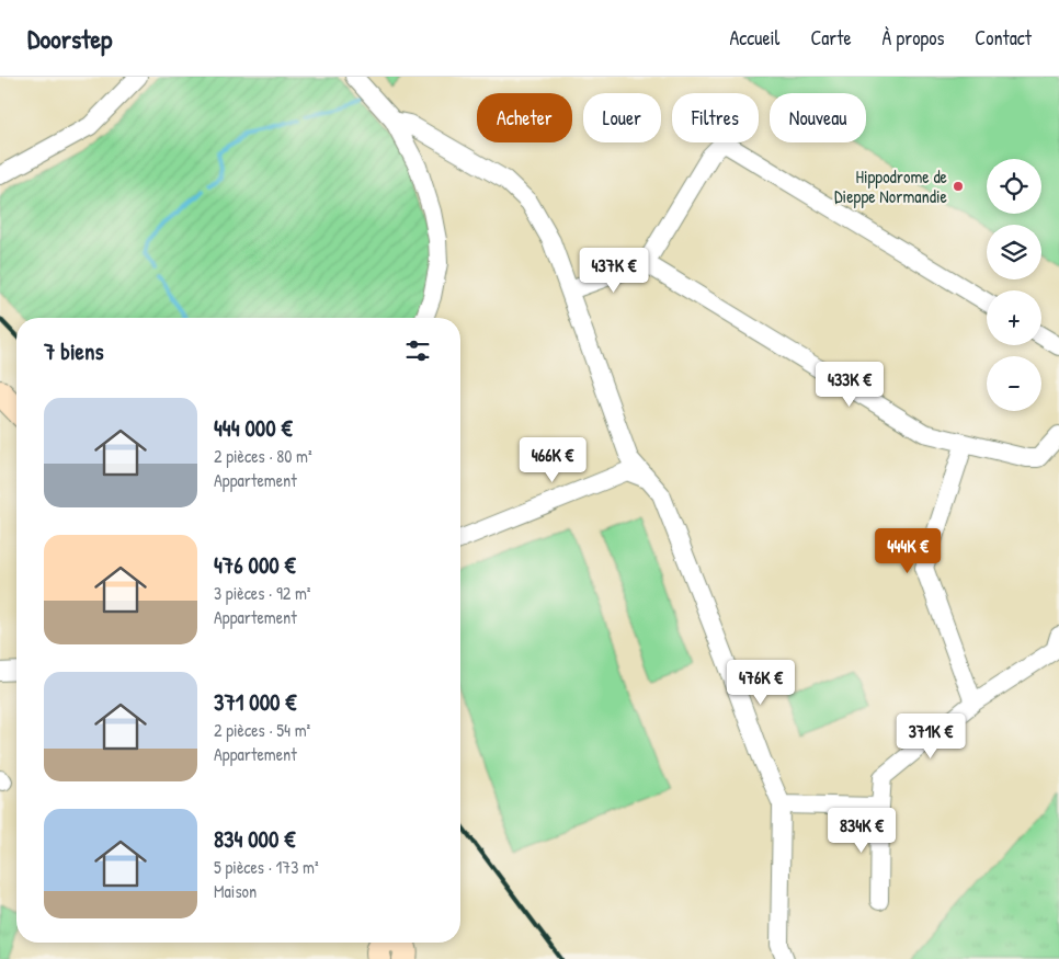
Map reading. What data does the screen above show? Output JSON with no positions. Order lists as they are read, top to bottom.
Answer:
{
  "places": ["Hippodrome de Dieppe Normandie"],
  "page": {
    "header": "Doorstep",
    "nav": [
      "Accueil",
      "Carte",
      "À propos",
      "Contact"
    ],
    "chip": [
      "Acheter",
      "Louer",
      "Filtres",
      "Nouveau"
    ],
    "map_buttons": ["+", "−"],
    "price": [
      "437K €",
      "433K €",
      "466K €",
      "444K €",
      "476K €",
      "371K €",
      "834K €"
    ],
    "heading": "7 biens",
    "list": [
      {
        "name": "444 000 €",
        "note": "2 pièces · 80 m² · Appartement"
      },
      {
        "name": "476 000 €",
        "note": "3 pièces · 92 m² · Appartement"
      },
      {
        "name": "371 000 €",
        "note": "2 pièces · 54 m² · Appartement"
      },
      {
        "name": "834 000 €",
        "note": "5 pièces · 173 m² · Maison"
      }
    ]
  }
}
